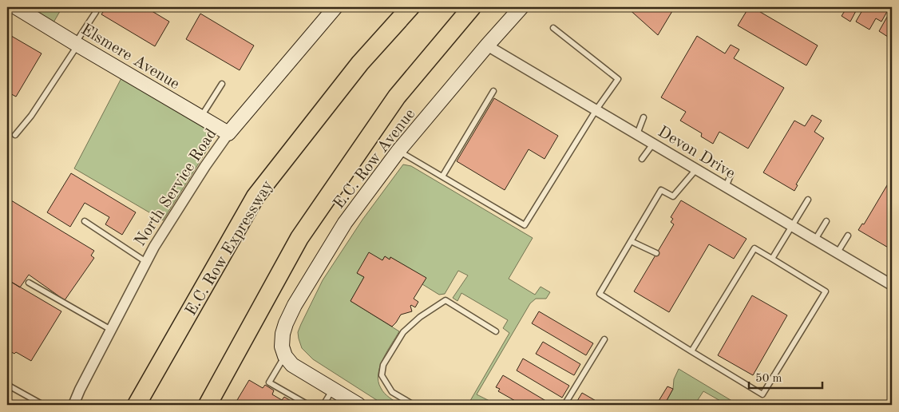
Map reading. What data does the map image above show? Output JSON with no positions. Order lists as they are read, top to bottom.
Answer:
{
  "streets": {
    "highway": ["E.C. Row Expressway"],
    "street": [
      "Elsmere Avenue",
      "Devon Drive",
      "E.C. Row Avenue",
      "North Service Road"
    ]
  },
  "crossings": [
    ["Elsmere Avenue", "North Service Road"],
    ["Devon Drive", "E.C. Row Avenue"]
  ],
  "scale_bar": "50 m"
}
